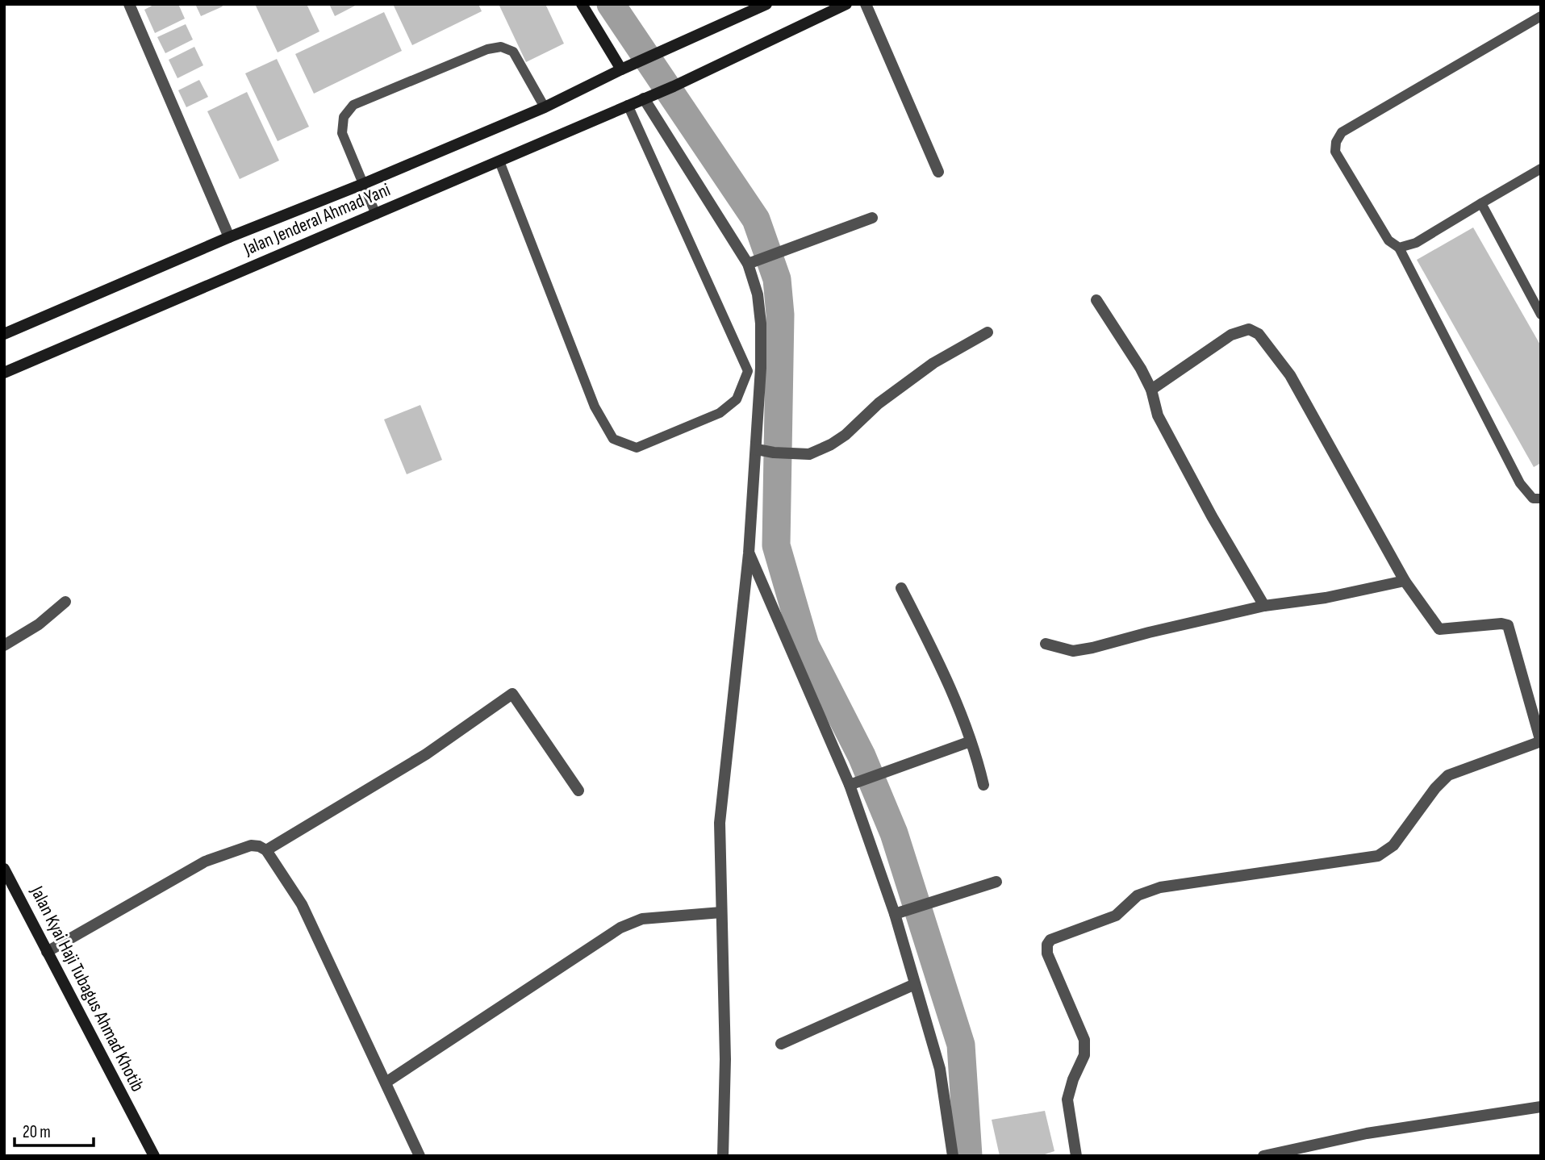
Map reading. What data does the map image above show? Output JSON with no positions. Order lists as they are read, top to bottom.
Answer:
{
  "streets": {
    "main road": ["Jalan Jenderal Ahmad Yani", "Jalan Kyai Haji Tubagus Ahmad Khotib"]
  },
  "scale_bar": "20 m"
}
